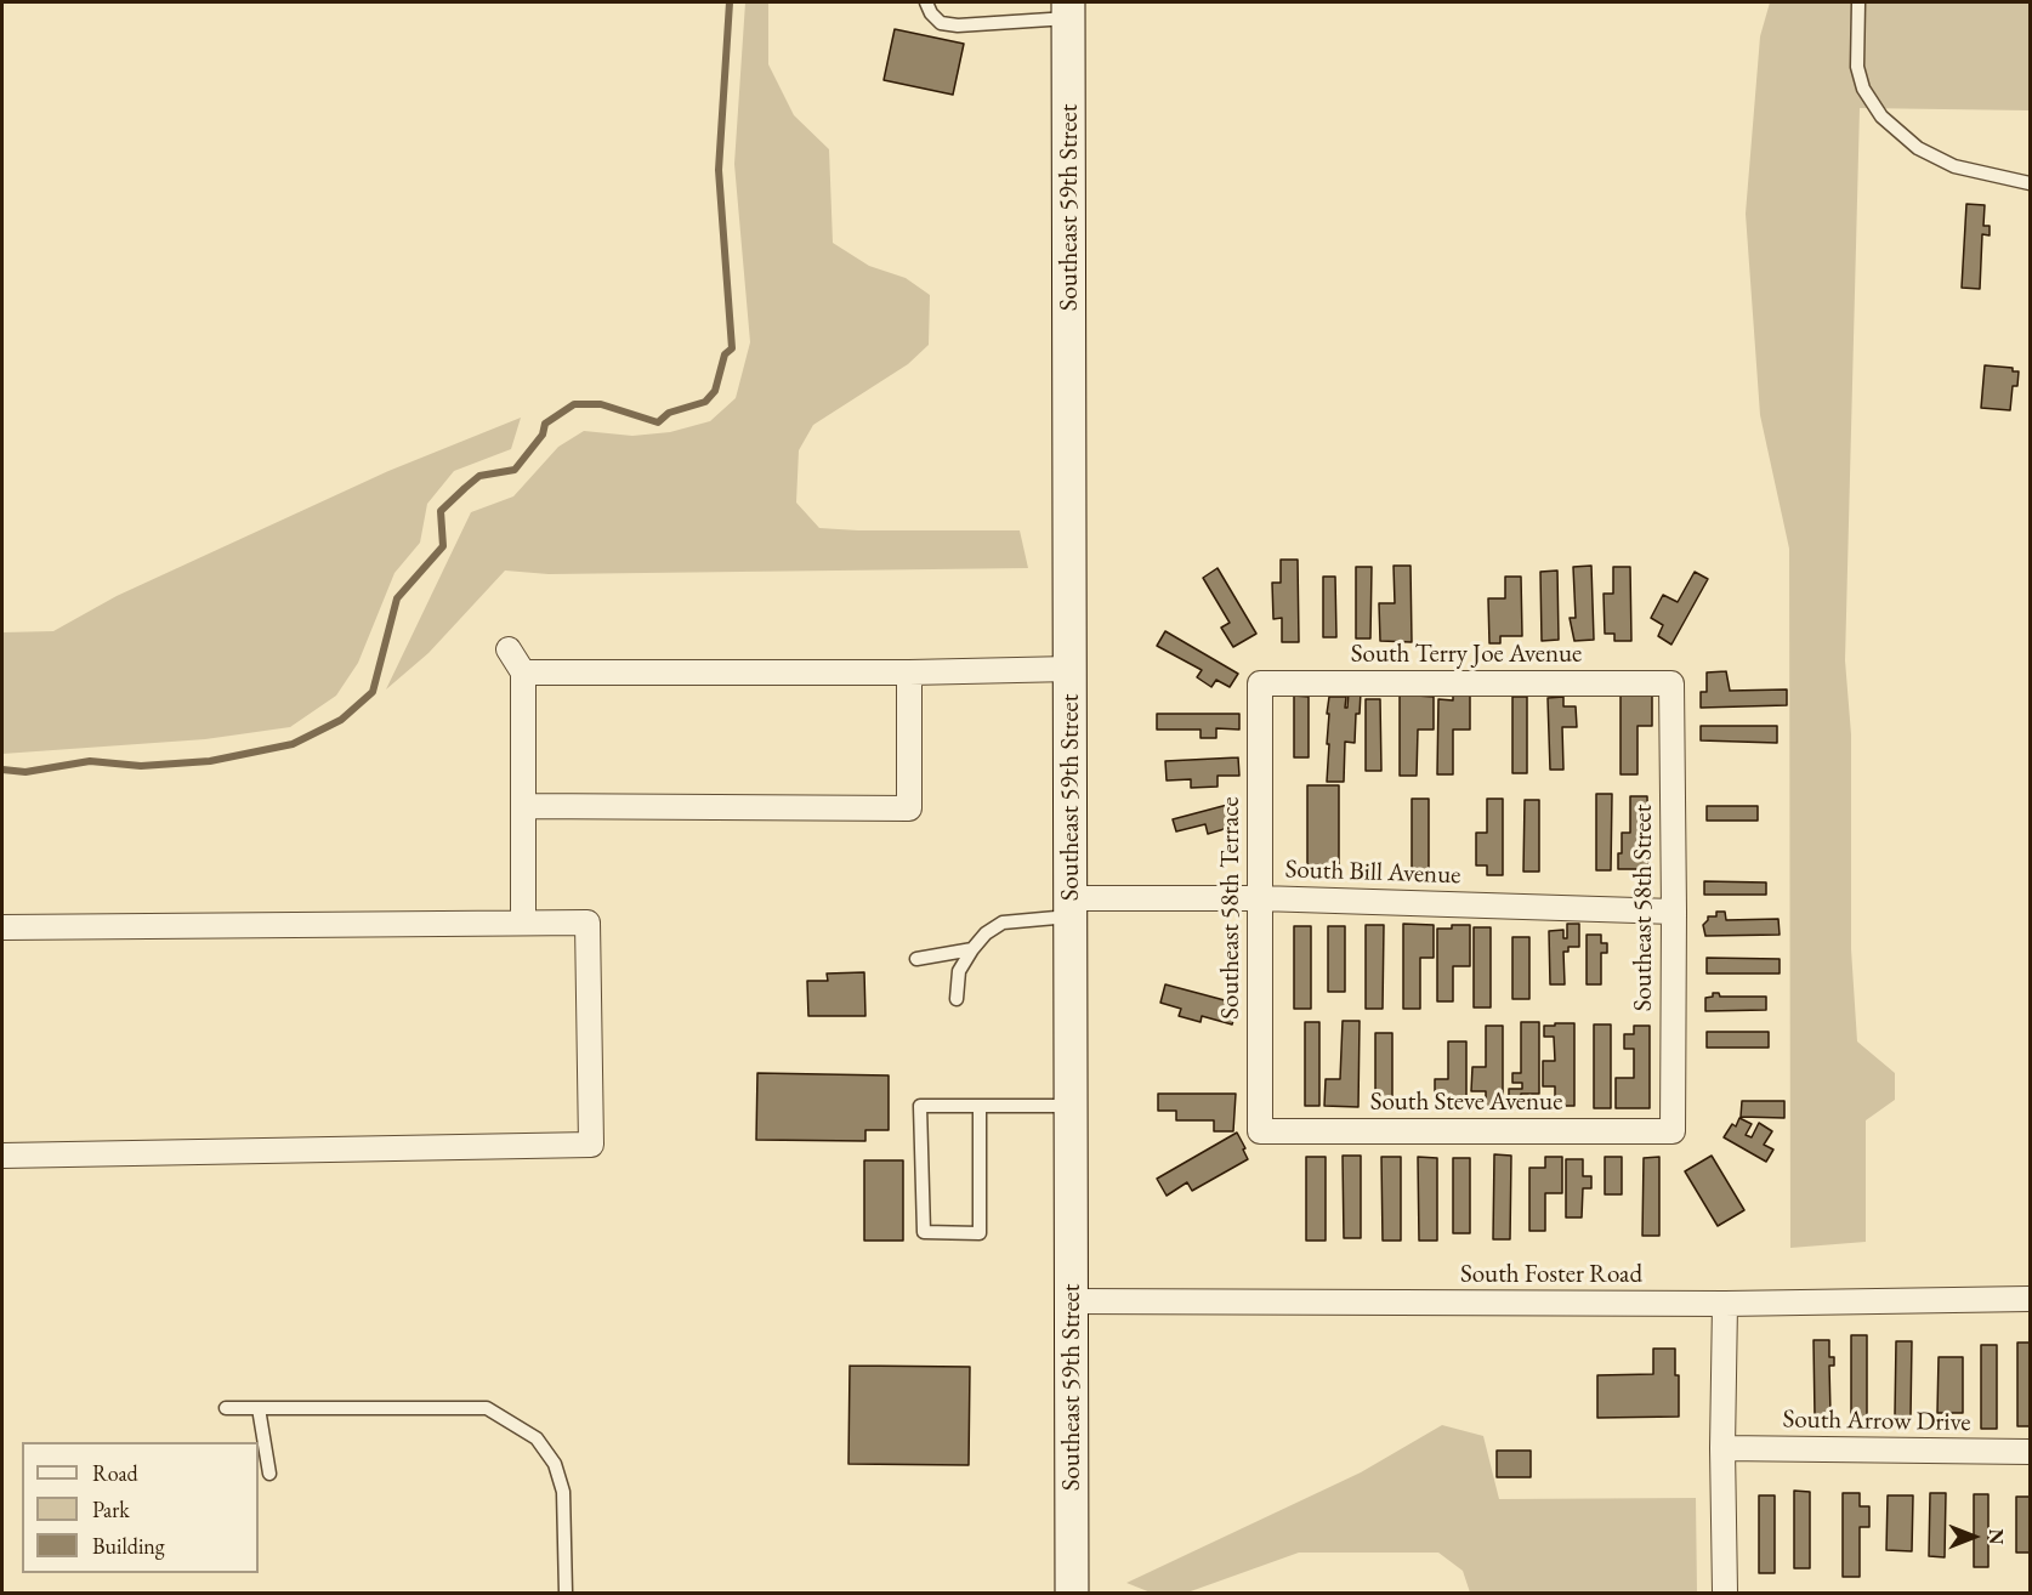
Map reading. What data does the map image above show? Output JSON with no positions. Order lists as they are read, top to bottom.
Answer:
{
  "streets": {
    "main road": ["Southeast 59th Street"],
    "street": [
      "South Terry Joe Avenue",
      "South Bill Avenue",
      "Southeast 58th Terrace",
      "Southeast 58th Street",
      "South Steve Avenue",
      "South Foster Road",
      "South Arrow Drive"
    ]
  },
  "crossings": [
    ["Southeast 59th Street", "South Bill Avenue"],
    ["Southeast 59th Street", "South Foster Road"],
    ["South Terry Joe Avenue", "Southeast 58th Terrace"],
    ["South Terry Joe Avenue", "Southeast 58th Street"],
    ["South Bill Avenue", "Southeast 58th Terrace"],
    ["South Bill Avenue", "Southeast 58th Street"],
    ["Southeast 58th Terrace", "South Steve Avenue"],
    ["Southeast 58th Street", "South Steve Avenue"]
  ],
  "legend": ["Road", "Park", "Building"],
  "north": "right"
}
